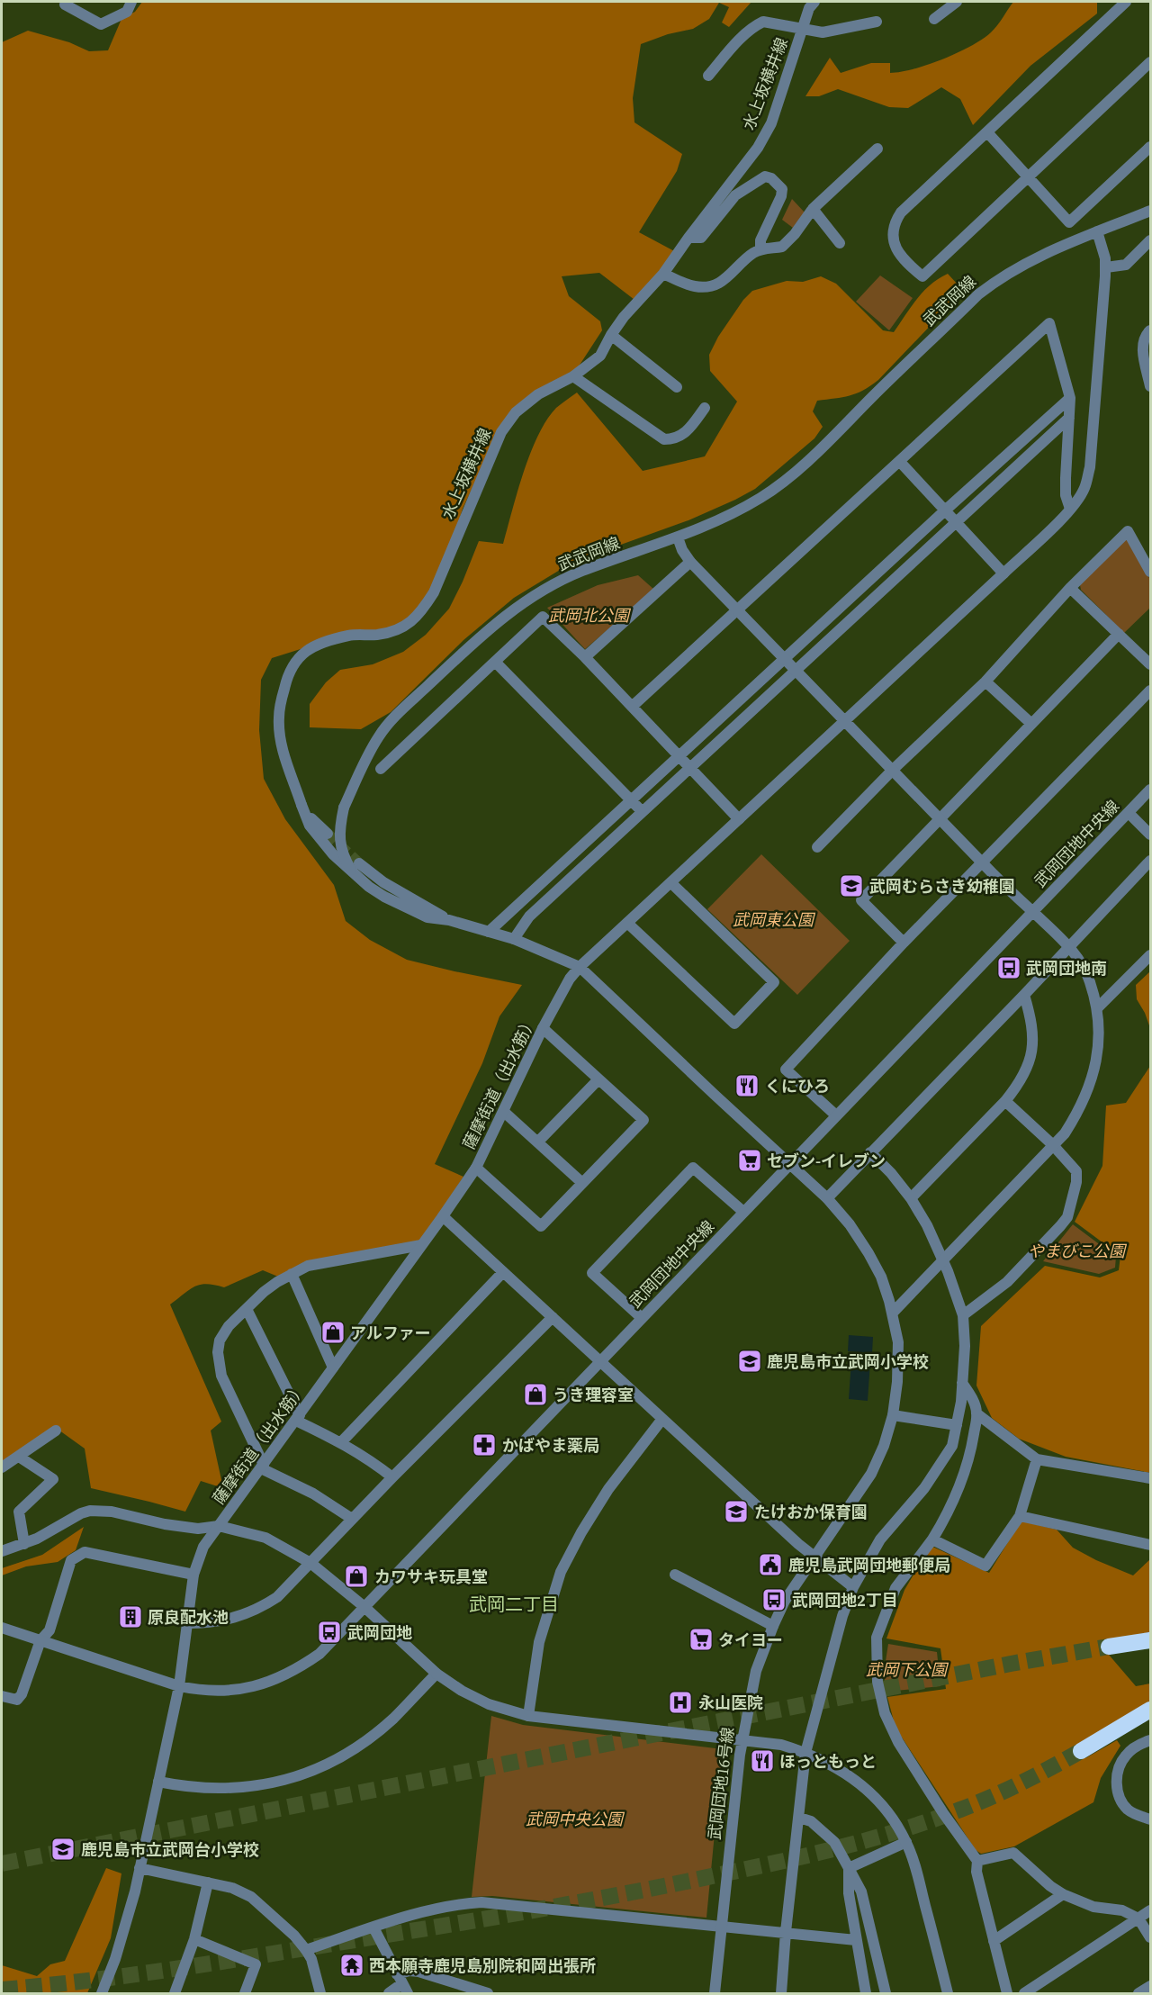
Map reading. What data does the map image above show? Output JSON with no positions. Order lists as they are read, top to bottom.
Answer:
{
  "streets": {
    "street": [
      "水上坂横井線",
      "武武岡線",
      "武岡団地中央線",
      "薩摩街道（出水筋）",
      "武岡団地16号線"
    ]
  },
  "crossings": [
    ["武武岡線", "薩摩街道（出水筋）"],
    ["武武岡線", "武岡団地16号線"],
    ["武岡団地中央線", "薩摩街道（出水筋）"],
    ["武岡団地中央線", "武岡団地16号線"],
    ["薩摩街道（出水筋）", "武岡団地16号線"]
  ],
  "districts": ["武岡二丁目"],
  "parks": [
    "武岡北公園",
    "武岡東公園",
    "やまびこ公園",
    "武岡下公園",
    "武岡中央公園"
  ],
  "places": {
    "school or university": [
      "武岡むらさき幼稚園",
      "鹿児島市立武岡小学校",
      "たけおか保育園",
      "鹿児島市立武岡台小学校"
    ],
    "bus stop": ["武岡団地南", "武岡団地2丁目", "武岡団地"],
    "restaurant": ["くにひろ", "ほっともっと"],
    "supermarket": ["セブン-イレブン", "タイヨー"],
    "shop": ["アルファー", "うき理容室", "カワサキ玩具堂"],
    "pharmacy": ["かばやま薬局"],
    "public building": ["鹿児島武岡団地郵便局"],
    "building": ["原良配水池"],
    "hospital": ["永山医院"],
    "temple": ["西本願寺鹿児島別院和岡出張所"]
  }
}
